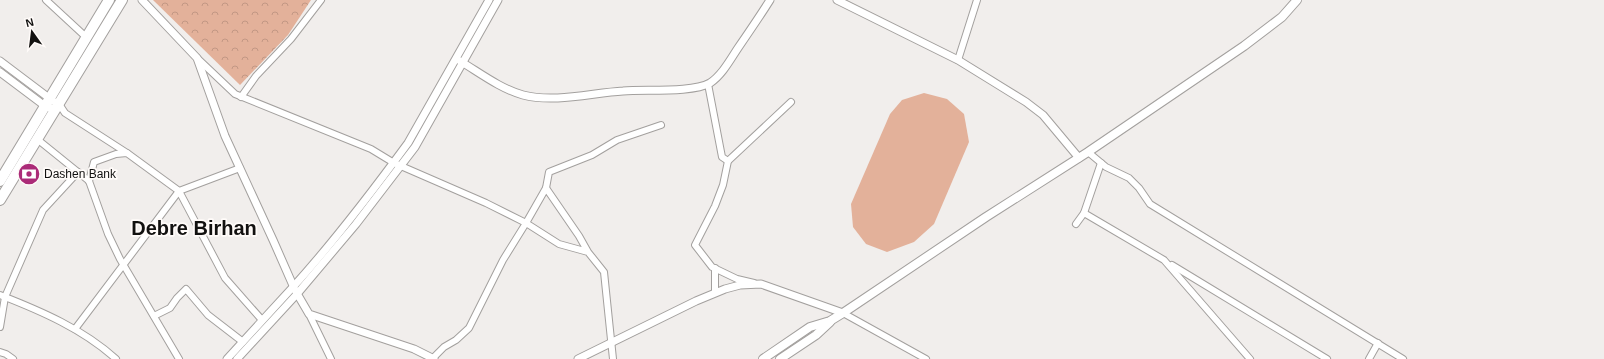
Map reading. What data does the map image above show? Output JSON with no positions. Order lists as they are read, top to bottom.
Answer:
{
  "districts": ["Debre Birhan"],
  "places": {
    "bank": ["Dashen Bank"]
  },
  "north": "top"
}
